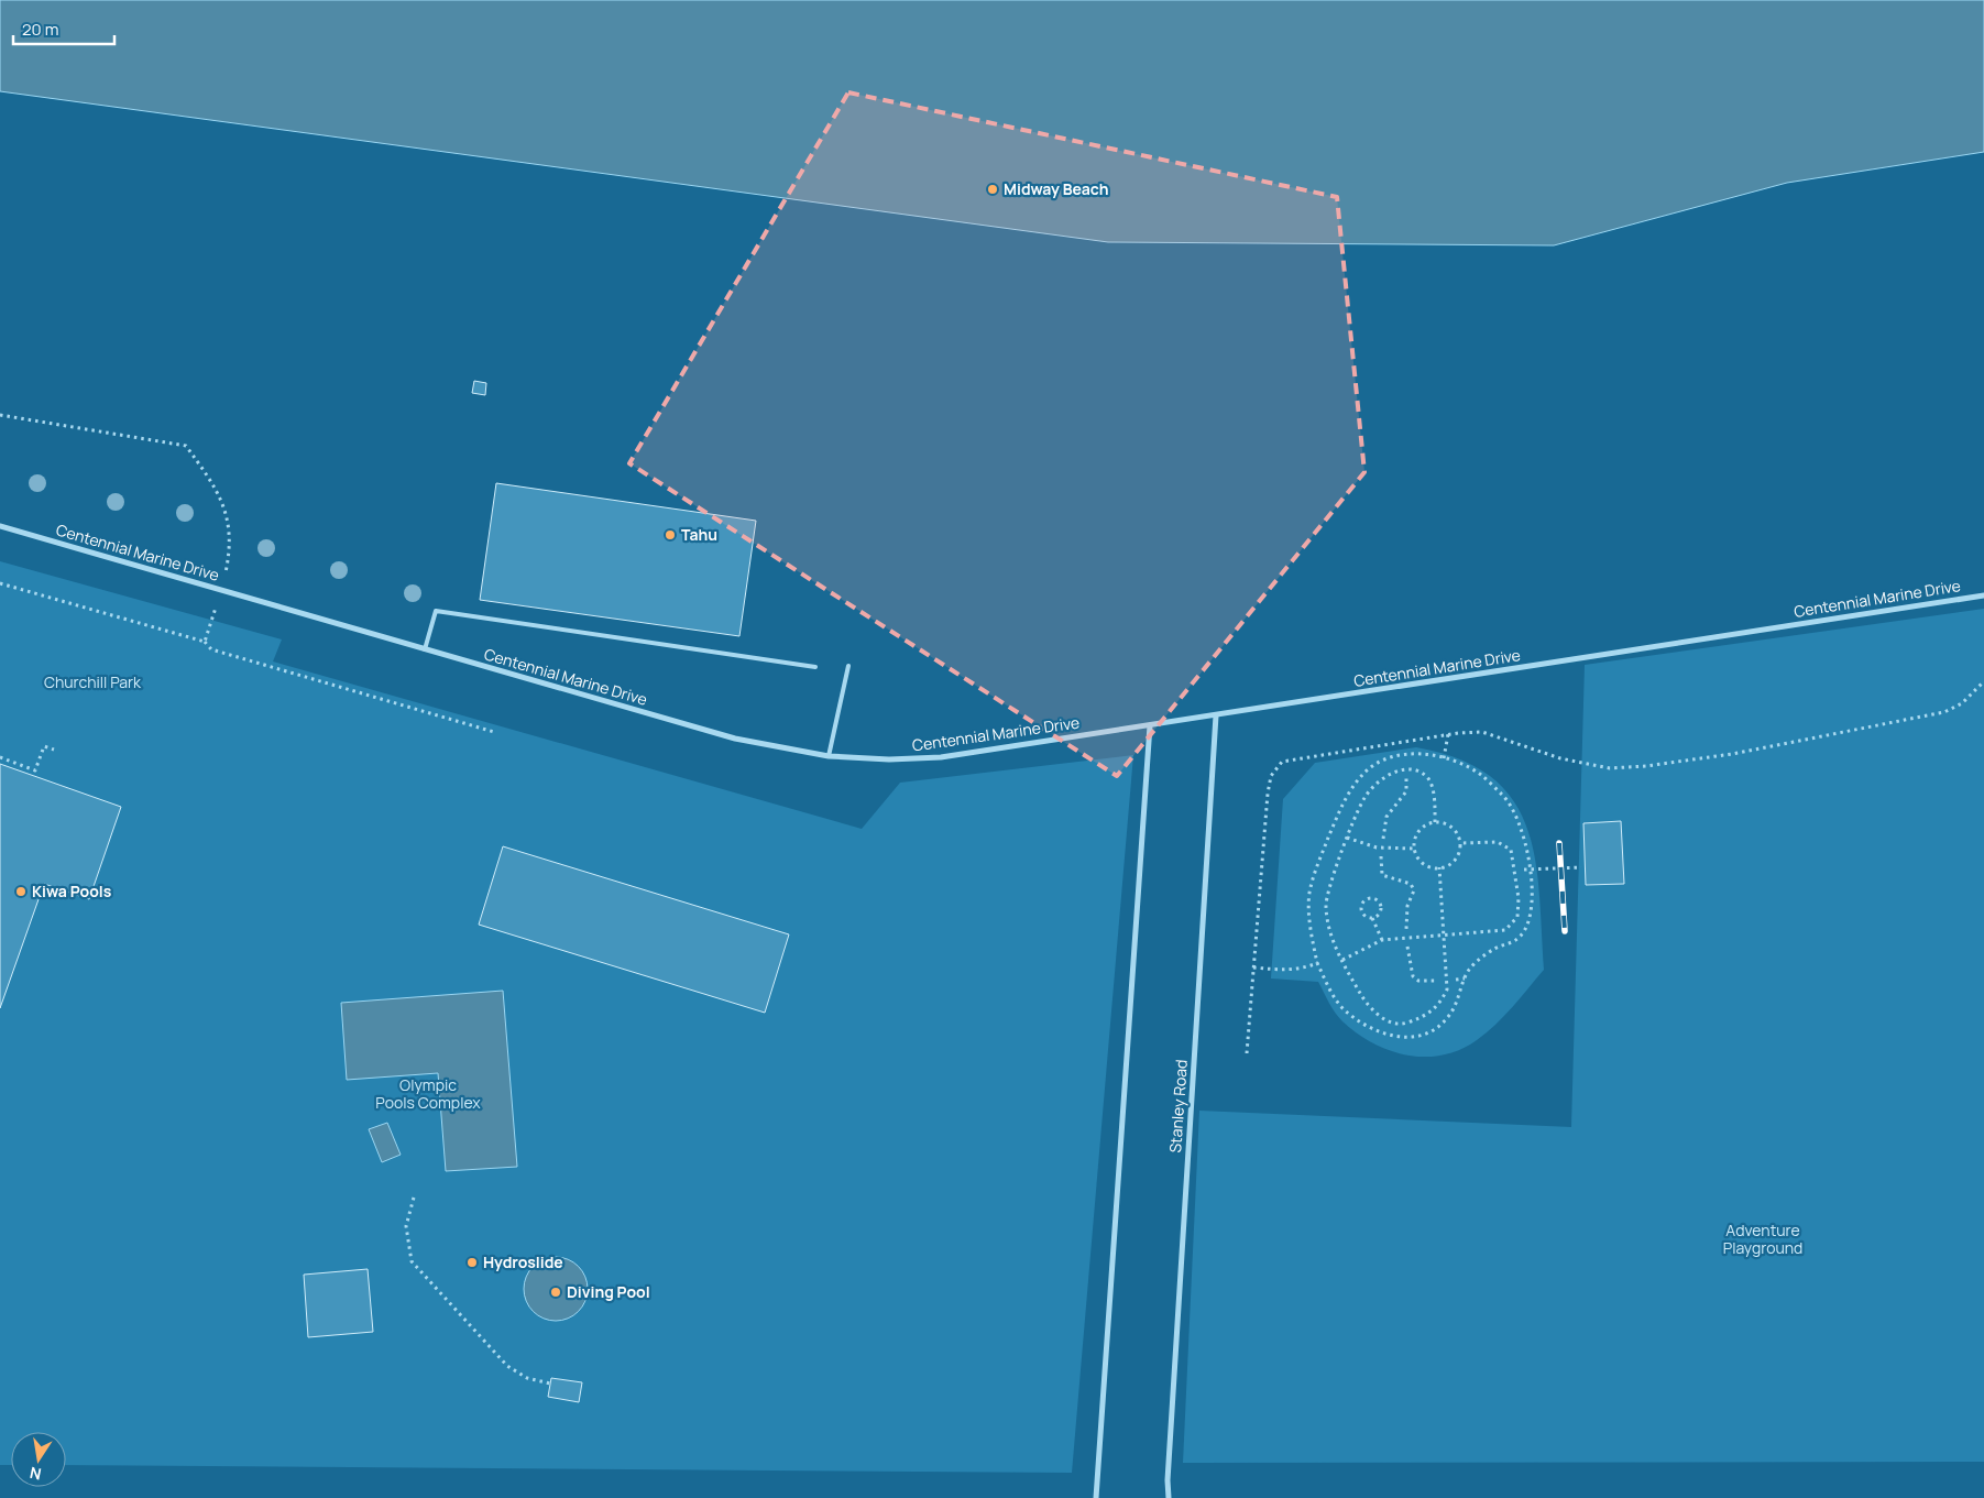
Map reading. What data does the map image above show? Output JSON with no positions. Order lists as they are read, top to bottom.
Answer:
{
  "streets": {
    "street": ["Centennial Marine Drive", "Stanley Road"]
  },
  "crossings": [
    ["Centennial Marine Drive", "Stanley Road"]
  ],
  "parks": ["Churchill Park", "Olympic Pools Complex", "Adventure Playground"],
  "places": [
    "Midway Beach",
    "Tahu",
    "Kiwa Pools",
    "Hydroslide",
    "Diving Pool"
  ],
  "scale_bar": "20 m",
  "north": "bottom"
}
